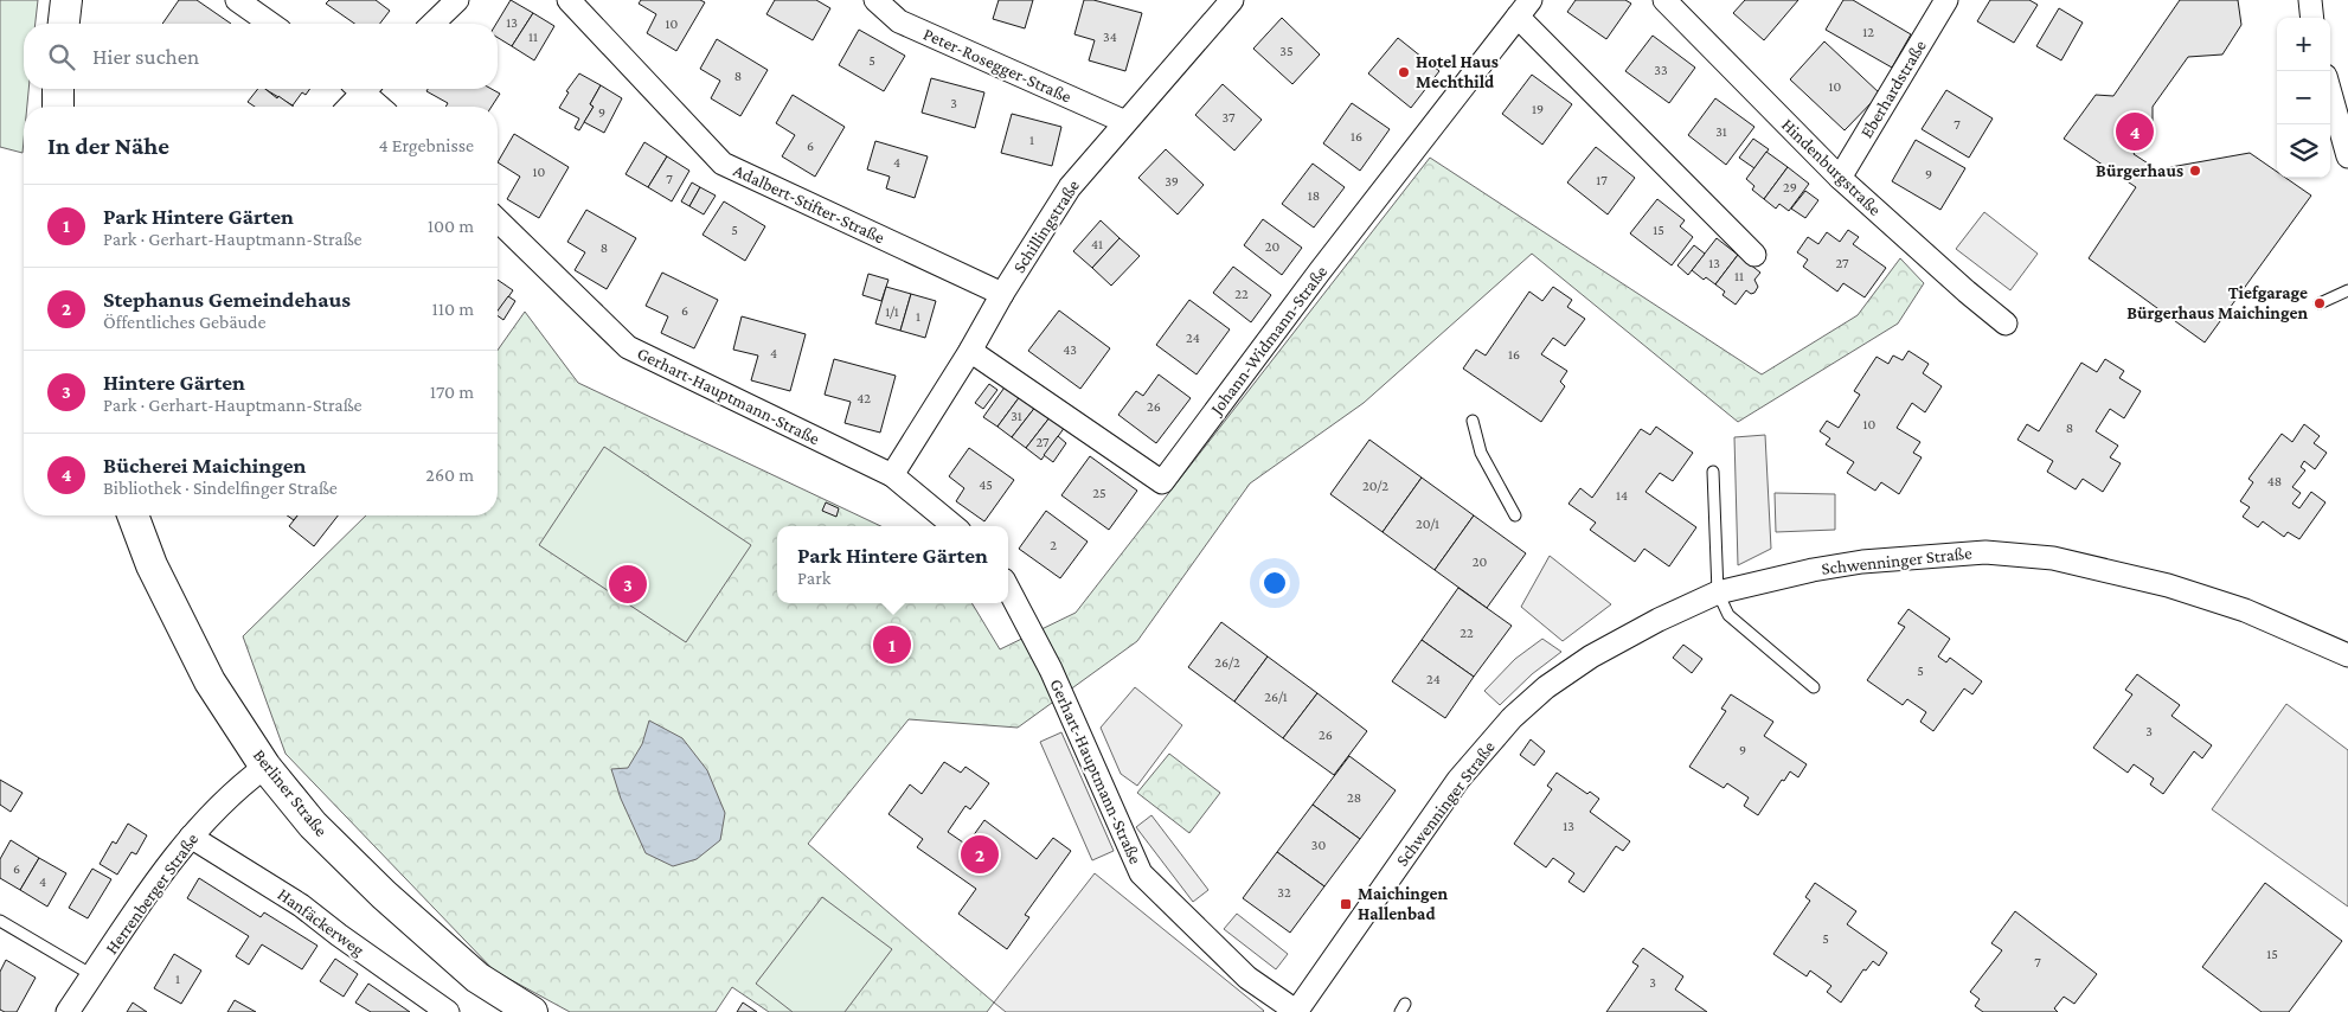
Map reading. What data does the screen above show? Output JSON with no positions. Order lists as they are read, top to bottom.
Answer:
{
  "streets": {
    "main road": ["Berliner Straße"],
    "street": [
      "Peter-Rosegger-Straße",
      "Eberhardstraße",
      "Hindenburgstraße",
      "Adalbert-Stifter-Straße",
      "Schillingstraße",
      "Johann-Widmann-Straße",
      "Gerhart-Hauptmann-Straße",
      "Schwenninger Straße",
      "Herrenberger Straße",
      "Hanfäckerweg"
    ]
  },
  "crossings": [
    ["Peter-Rosegger-Straße", "Schillingstraße"],
    ["Eberhardstraße", "Hindenburgstraße"],
    ["Adalbert-Stifter-Straße", "Schillingstraße"],
    ["Schillingstraße", "Johann-Widmann-Straße"],
    ["Schillingstraße", "Gerhart-Hauptmann-Straße"],
    ["Gerhart-Hauptmann-Straße", "Schwenninger Straße"],
    ["Berliner Straße", "Herrenberger Straße"],
    ["Herrenberger Straße", "Hanfäckerweg"]
  ],
  "places": {
    "other": ["Hotel Haus Mechthild", "Bürgerhaus", "Tiefgarage Bürgerhaus Maichingen"],
    "transit": ["Maichingen Hallenbad"]
  },
  "house_numbers": [
    "13",
    "10",
    "12",
    "11",
    "34",
    "35",
    "5",
    "33",
    "8",
    "10",
    "3",
    "19",
    "9",
    "37",
    "7",
    "31",
    "16",
    "1",
    "6",
    "4",
    "10",
    "9",
    "7",
    "17",
    "39",
    "29",
    "18",
    "5",
    "15",
    "41",
    "20",
    "8",
    "13",
    "27",
    "11",
    "22",
    "6",
    "1/1",
    "1",
    "24",
    "43",
    "4",
    "16",
    "42",
    "26",
    "31",
    "10",
    "8",
    "27",
    "48",
    "45",
    "20/2",
    "25",
    "14",
    "20/1",
    "2",
    "20",
    "22",
    "26/2",
    "5",
    "24",
    "26/1",
    "3",
    "26",
    "9",
    "28",
    "13",
    "30",
    "6",
    "4",
    "32",
    "5",
    "15",
    "7",
    "1",
    "3"
  ],
  "page": {
    "map_buttons": ["+", "−"],
    "search": "Hier suchen",
    "heading": ["In der Nähe", "4 Ergebnisse"],
    "pins": [
      "4",
      "3",
      "1",
      "2"
    ],
    "list": [
      {
        "mark": "1",
        "name": "Park Hintere Gärten",
        "note": "Park · Gerhart-Hauptmann-Straße",
        "value": "100 m"
      },
      {
        "mark": "2",
        "name": "Stephanus Gemeindehaus",
        "note": "Öffentliches Gebäude",
        "value": "110 m"
      },
      {
        "mark": "3",
        "name": "Hintere Gärten",
        "note": "Park · Gerhart-Hauptmann-Straße",
        "value": "170 m"
      },
      {
        "mark": "4",
        "name": "Bücherei Maichingen",
        "note": "Bibliothek · Sindelfinger Straße",
        "value": "260 m"
      }
    ],
    "popup": ["Park Hintere Gärten", "Park"]
  }
}
